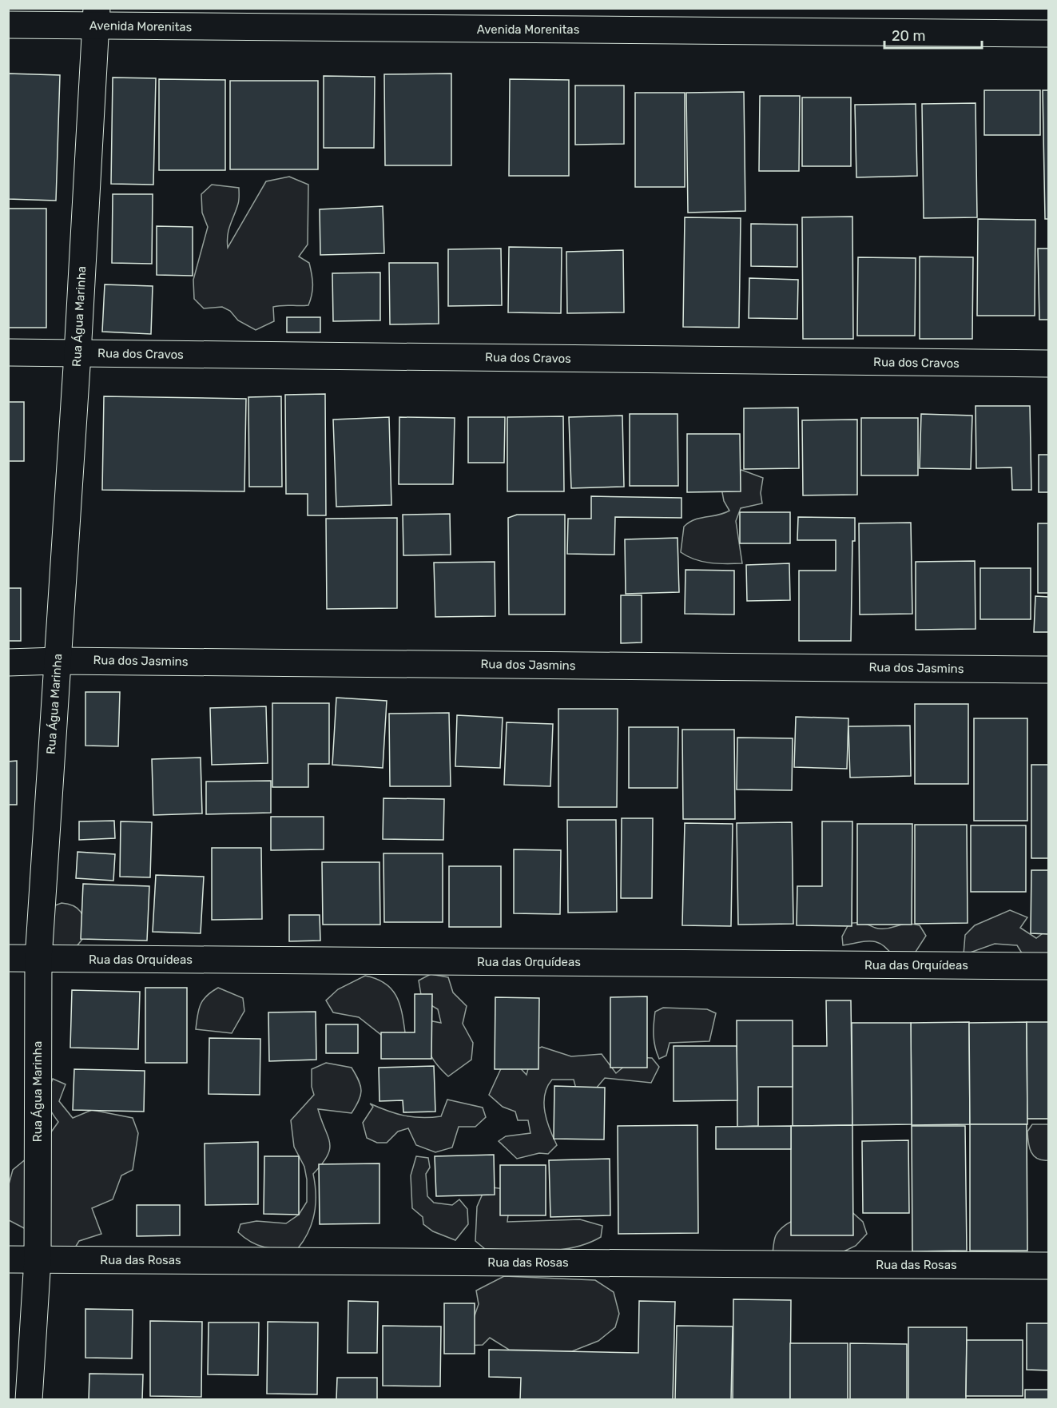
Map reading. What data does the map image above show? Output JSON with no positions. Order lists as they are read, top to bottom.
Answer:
{
  "streets": {
    "street": [
      "Avenida Morenitas",
      "Rua Água Marinha",
      "Rua dos Cravos",
      "Rua dos Jasmins",
      "Rua das Orquídeas",
      "Rua das Rosas"
    ]
  },
  "crossings": [
    ["Avenida Morenitas", "Rua Água Marinha"],
    ["Rua Água Marinha", "Rua dos Cravos"],
    ["Rua Água Marinha", "Rua dos Jasmins"],
    ["Rua Água Marinha", "Rua das Orquídeas"],
    ["Rua Água Marinha", "Rua das Rosas"]
  ],
  "scale_bar": "20 m"
}
